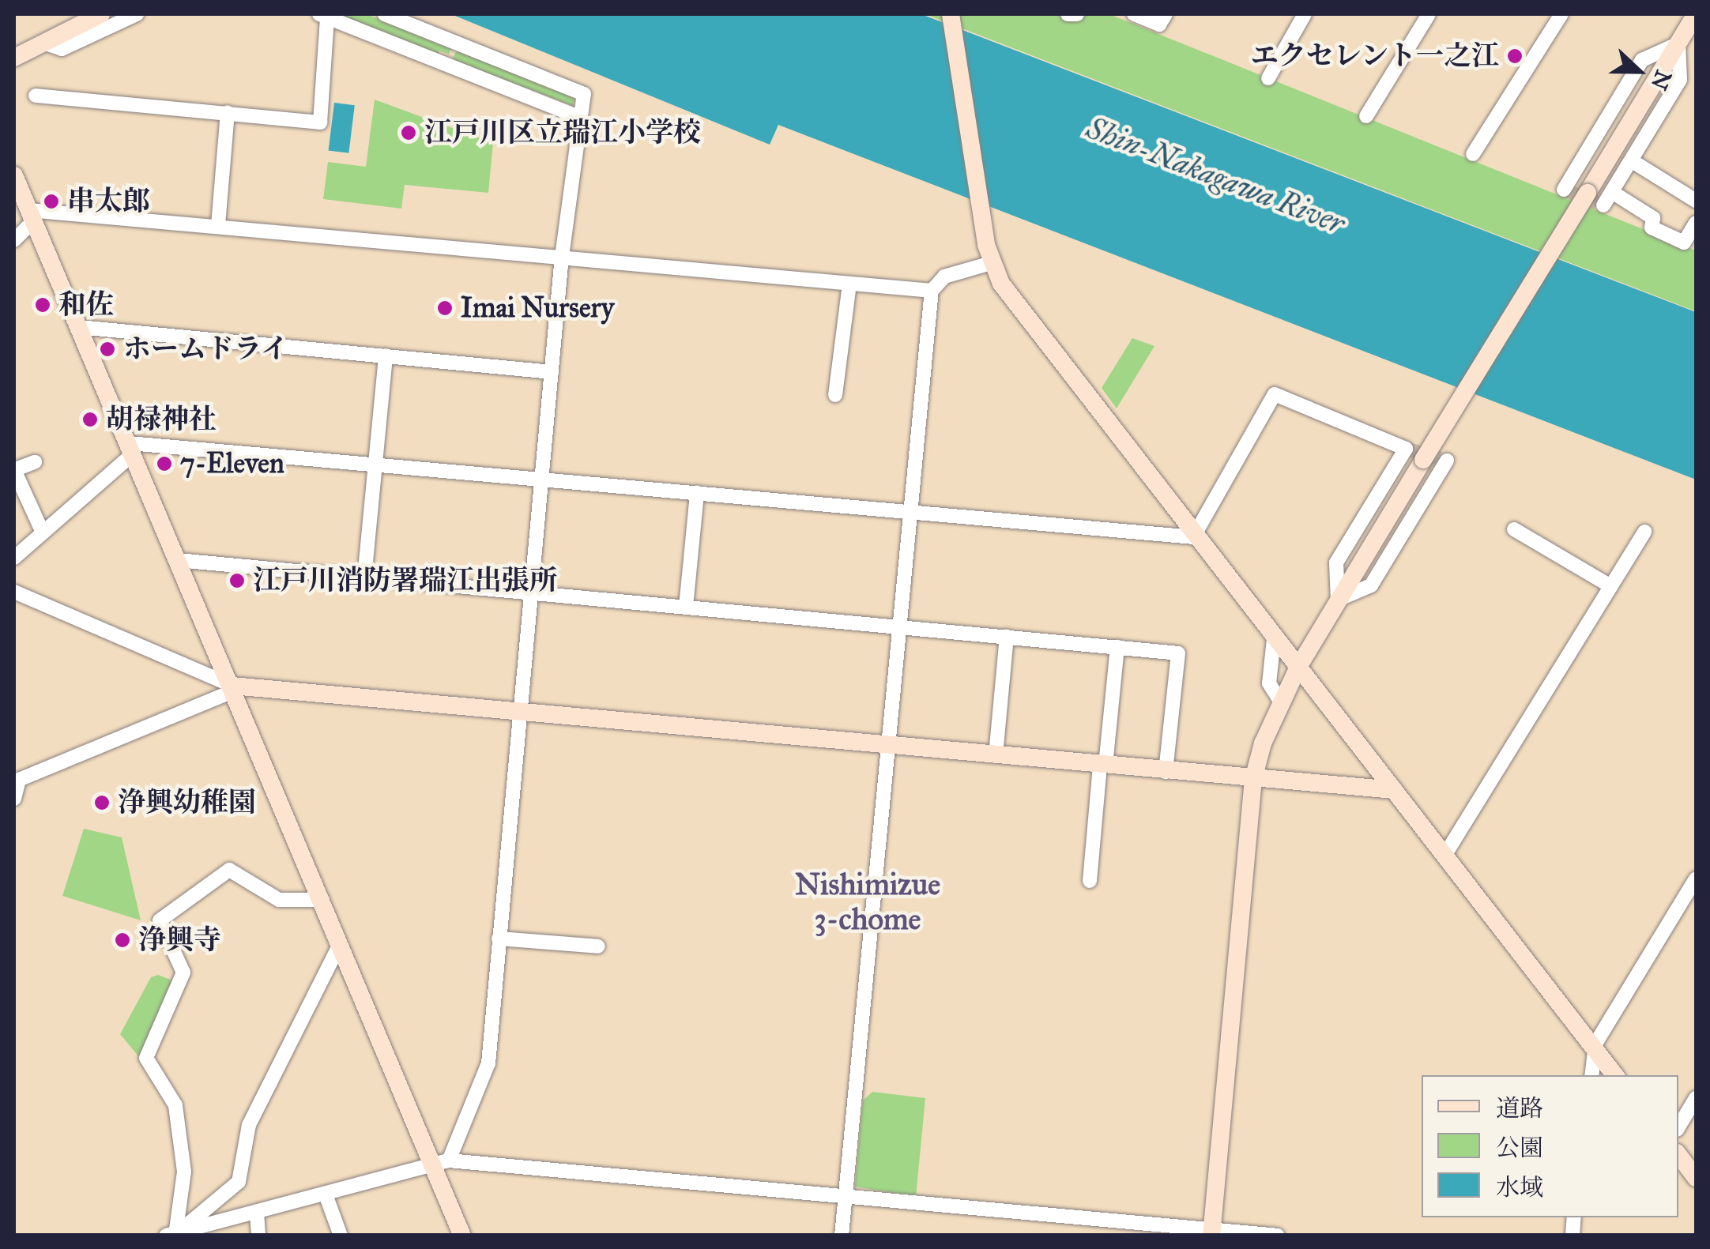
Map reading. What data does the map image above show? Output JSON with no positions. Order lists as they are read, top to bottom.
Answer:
{
  "districts": ["Nishimizue 3-chome"],
  "water": ["Shin-Nakagawa River"],
  "places": [
    "エクセレント一之江",
    "江戸川区立瑞江小学校",
    "串太郎",
    "和佐",
    "Imai Nursery",
    "ホームドライ",
    "胡禄神社",
    "7-Eleven",
    "江戸川消防署瑞江出張所",
    "浄興幼稚園",
    "浄興寺"
  ],
  "legend": ["道路", "公園", "水域"],
  "north": "right"
}
